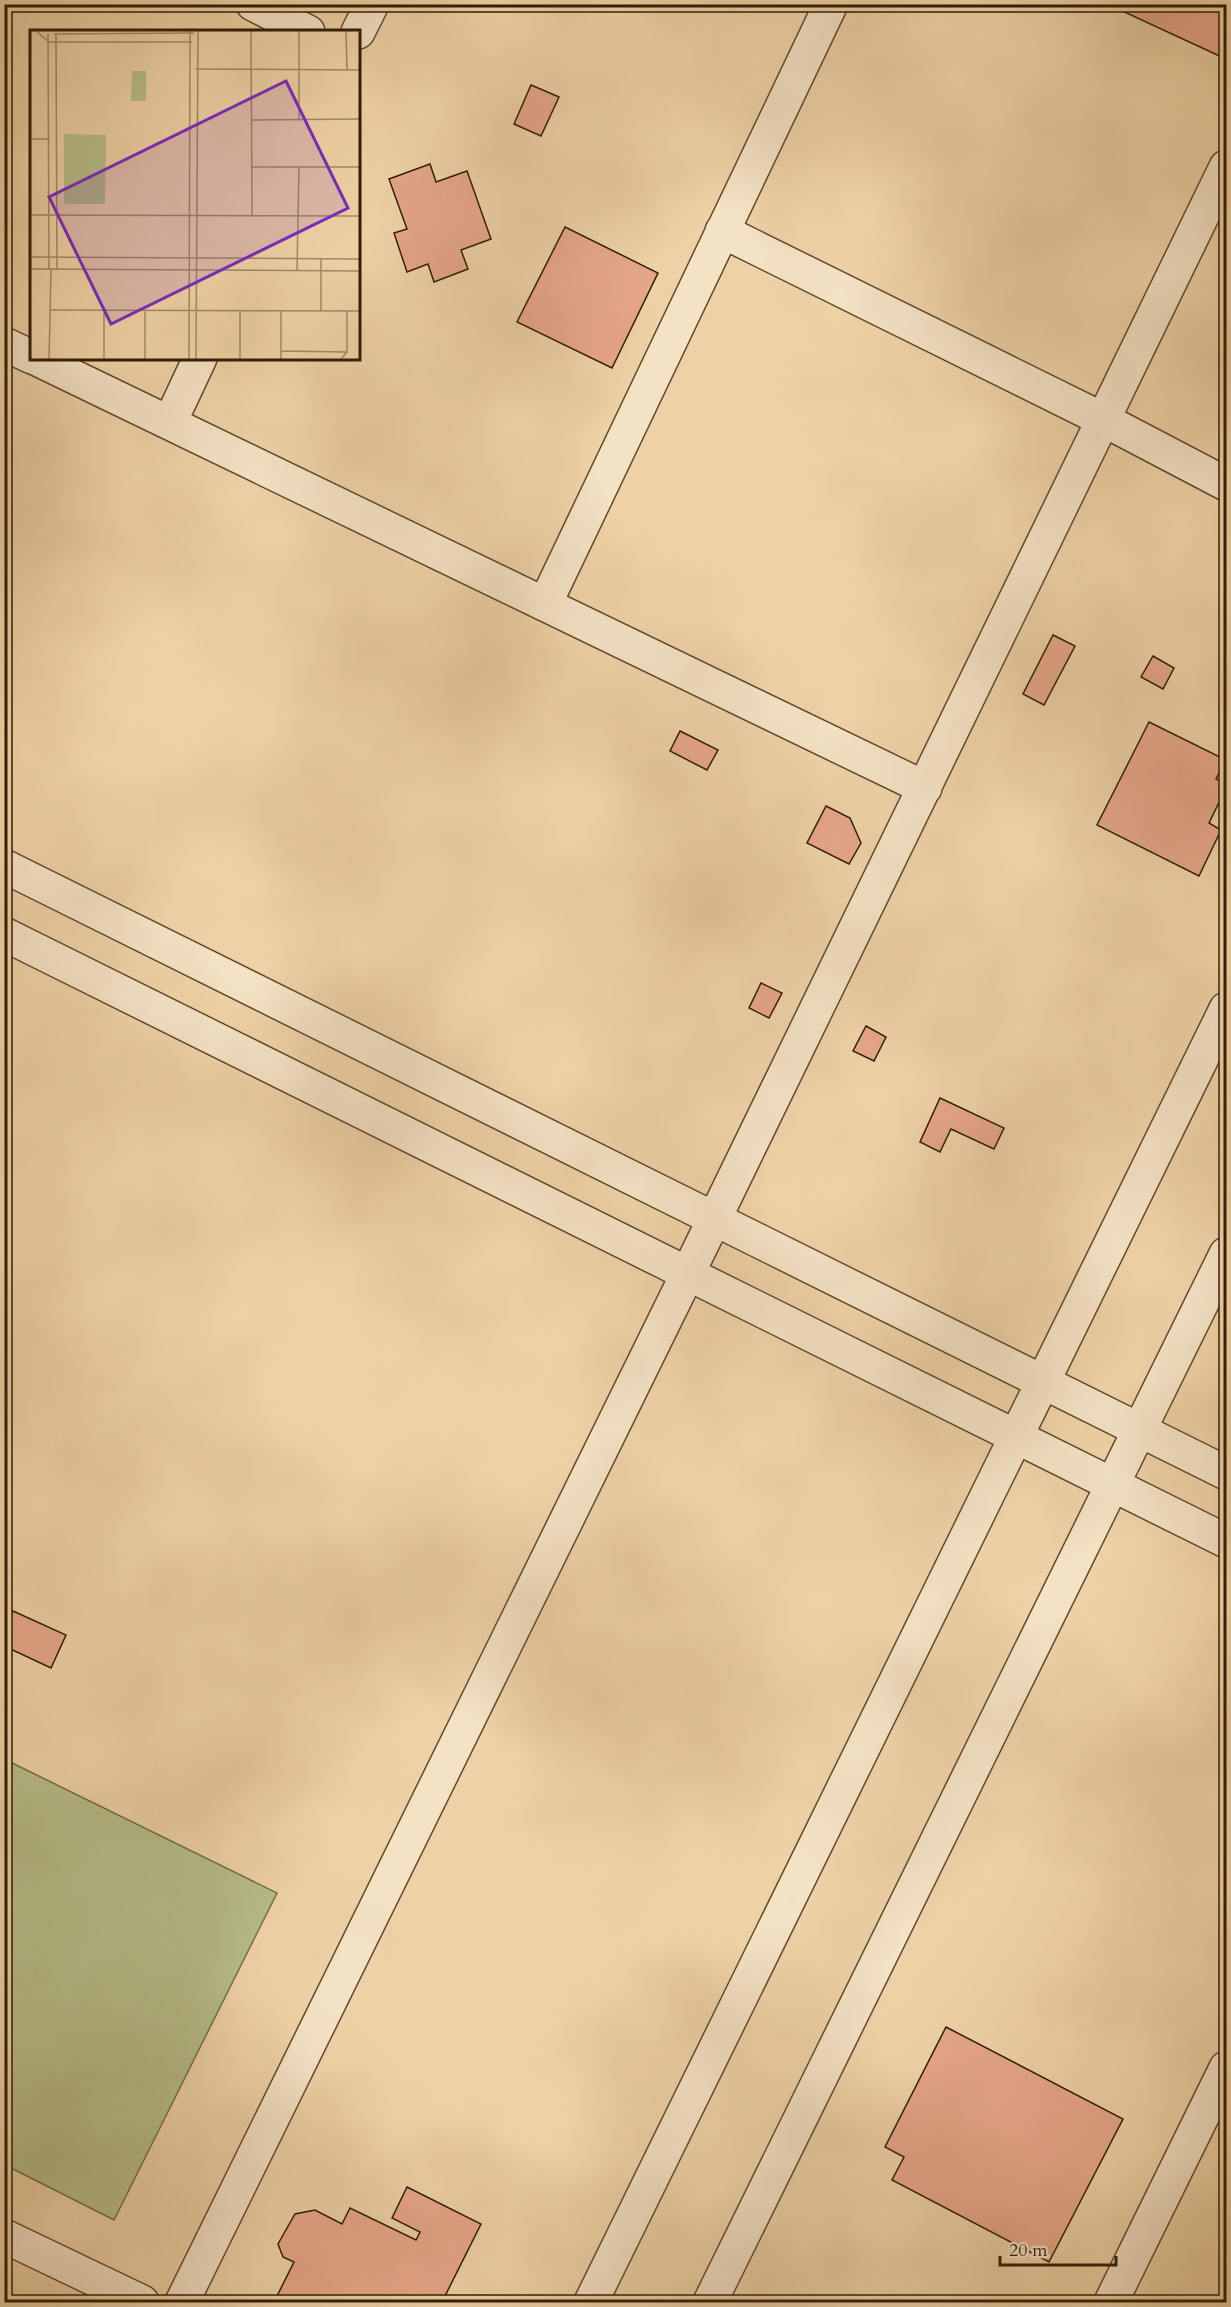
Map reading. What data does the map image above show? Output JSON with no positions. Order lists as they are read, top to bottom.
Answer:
{
  "scale_bar": "20 m"
}
